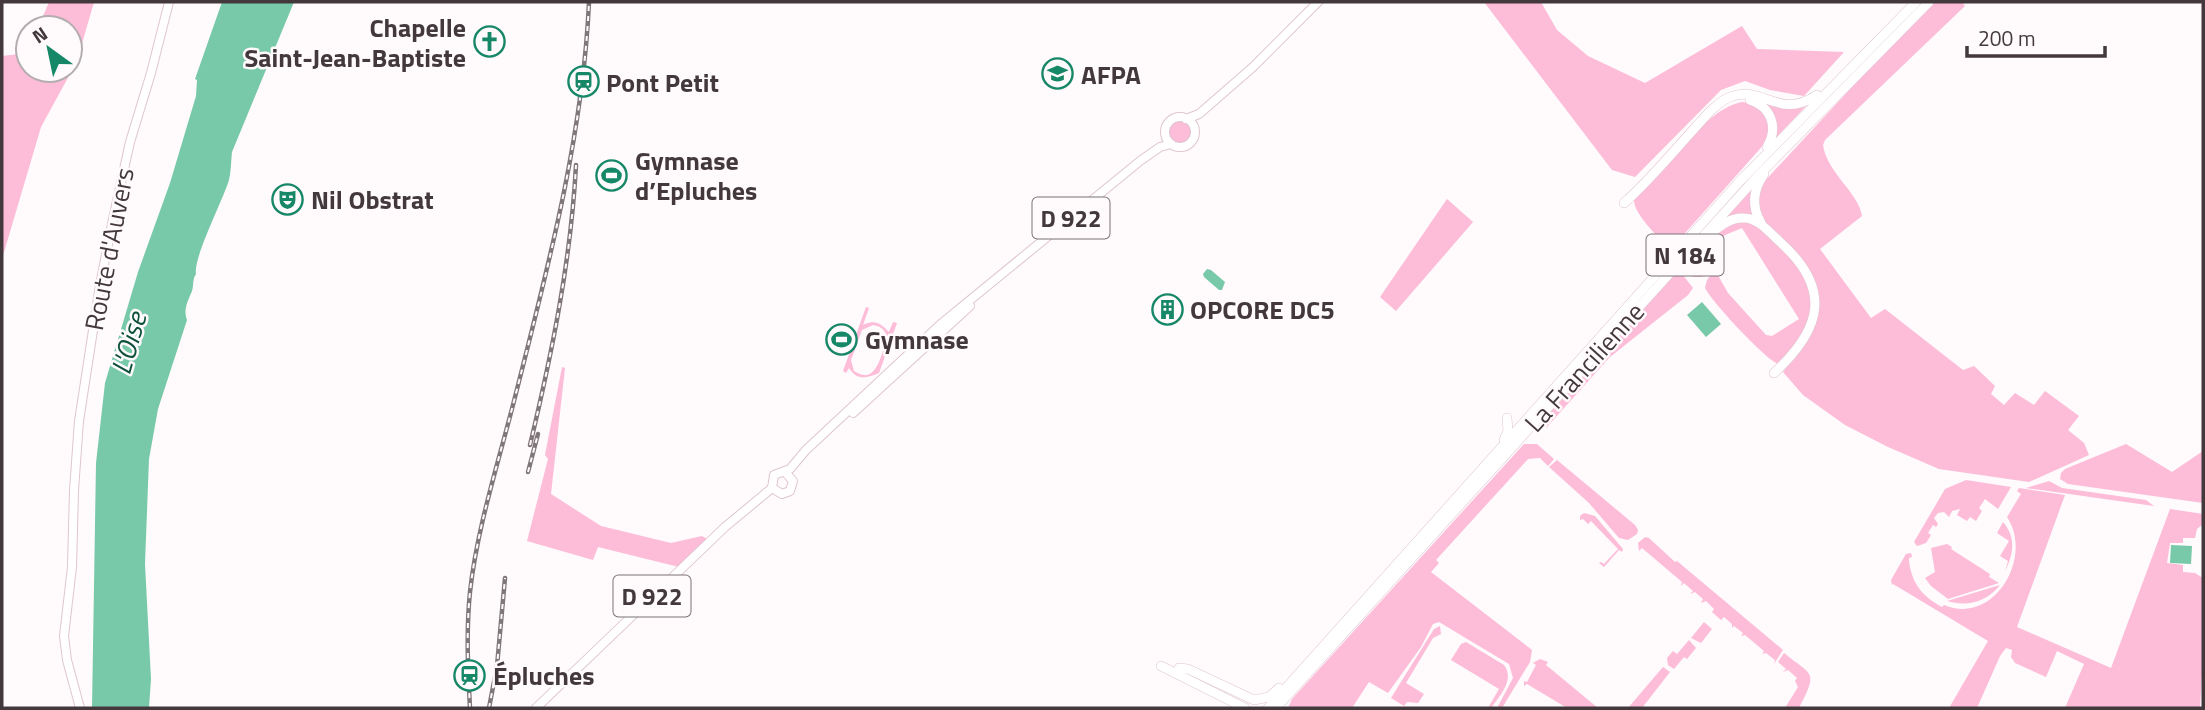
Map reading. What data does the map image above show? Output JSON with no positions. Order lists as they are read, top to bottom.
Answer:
{
  "streets": {
    "highway": ["N 184", "La Francilienne"],
    "main road": ["D 922", "Route d'Auvers"]
  },
  "water": ["L'Oise"],
  "places": {
    "church": ["Chapelle Saint-Jean-Baptiste"],
    "school or university": ["AFPA"],
    "station": ["Pont Petit", "Épluches"],
    "sports": ["Gymnase d’Epluches", "Gymnase"],
    "theatre": ["Nil Obstrat"],
    "building": ["OPCORE DC5"]
  },
  "scale_bar": "200 m",
  "north": "top left"
}
